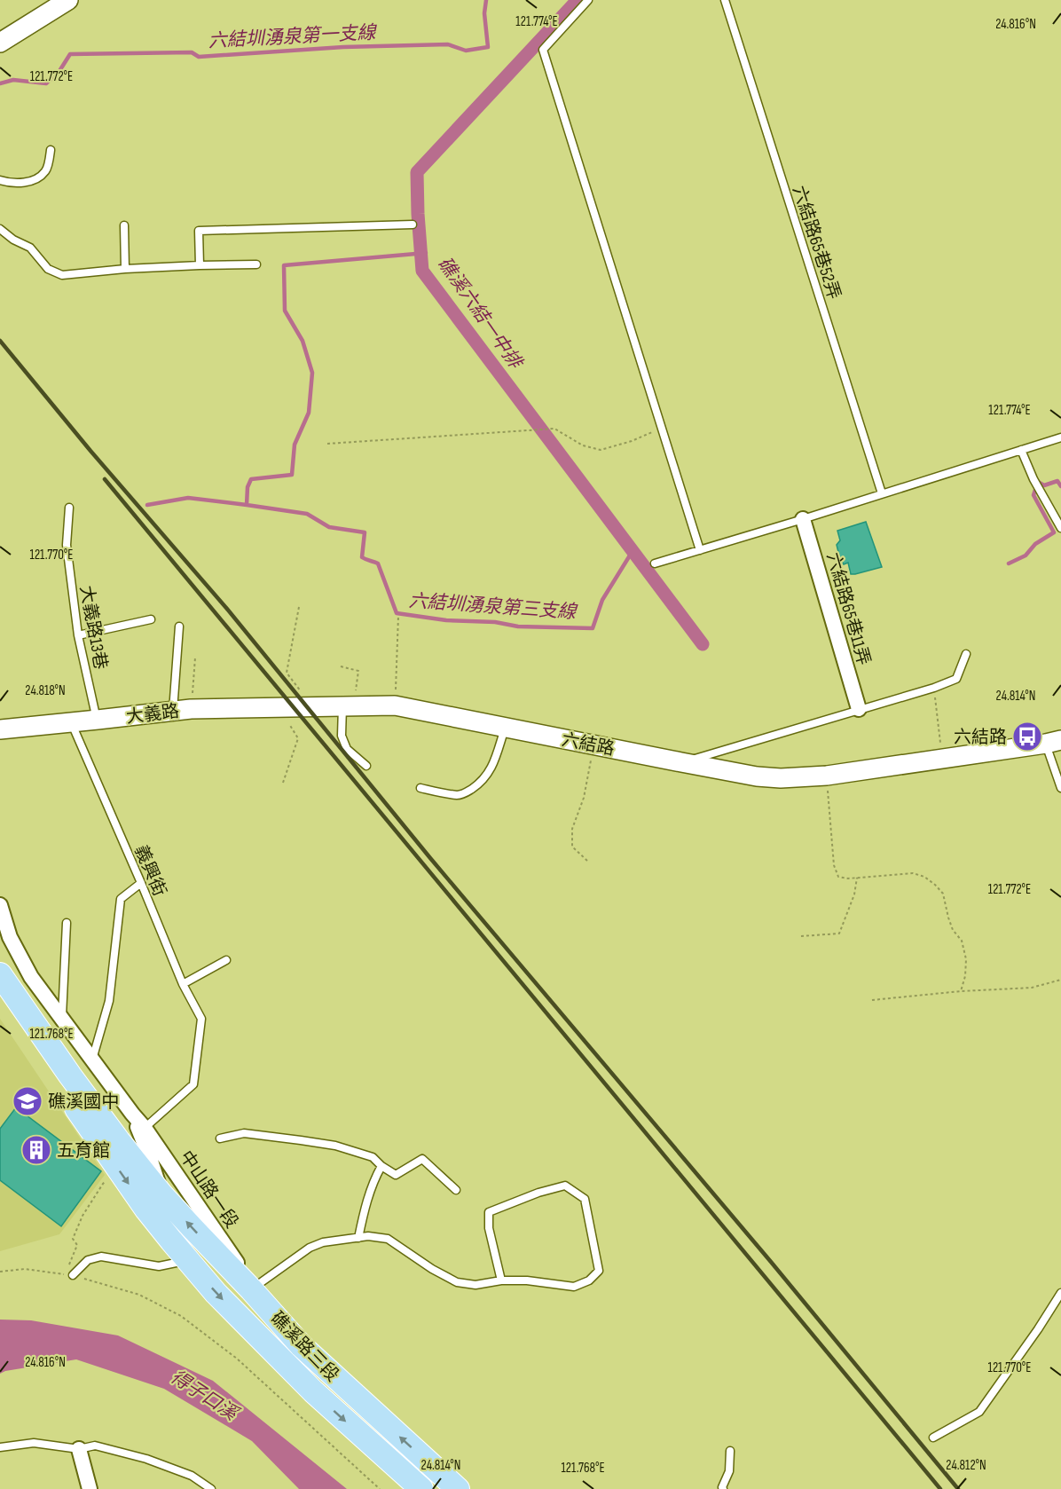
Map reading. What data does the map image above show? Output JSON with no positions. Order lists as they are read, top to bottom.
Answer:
{
  "streets": {
    "main road": ["礁溪路三段"],
    "street": [
      "六結路65巷11弄",
      "大義路",
      "六結路",
      "中山路一段"
    ],
    "lane": ["六結路65巷52弄", "大義路13巷", "義興街"]
  },
  "crossings": [
    ["大義路13巷", "大義路"],
    ["大義路", "六結路"],
    ["大義路", "義興街"],
    ["義興街", "中山路一段"],
    ["中山路一段", "礁溪路三段"]
  ],
  "water": [
    "六結圳湧泉第一支線",
    "礁溪六結一中排",
    "六結圳湧泉第三支線",
    "得子口溪"
  ],
  "places": {
    "bus stop": ["六結路"],
    "school or university": ["礁溪國中"],
    "building": ["五育館"]
  },
  "coordinates": [
    "121.774°E",
    "24.816°N",
    "121.772°E",
    "121.770°E",
    "24.818°N",
    "24.814°N",
    "121.768°E",
    "24.812°N"
  ]
}
